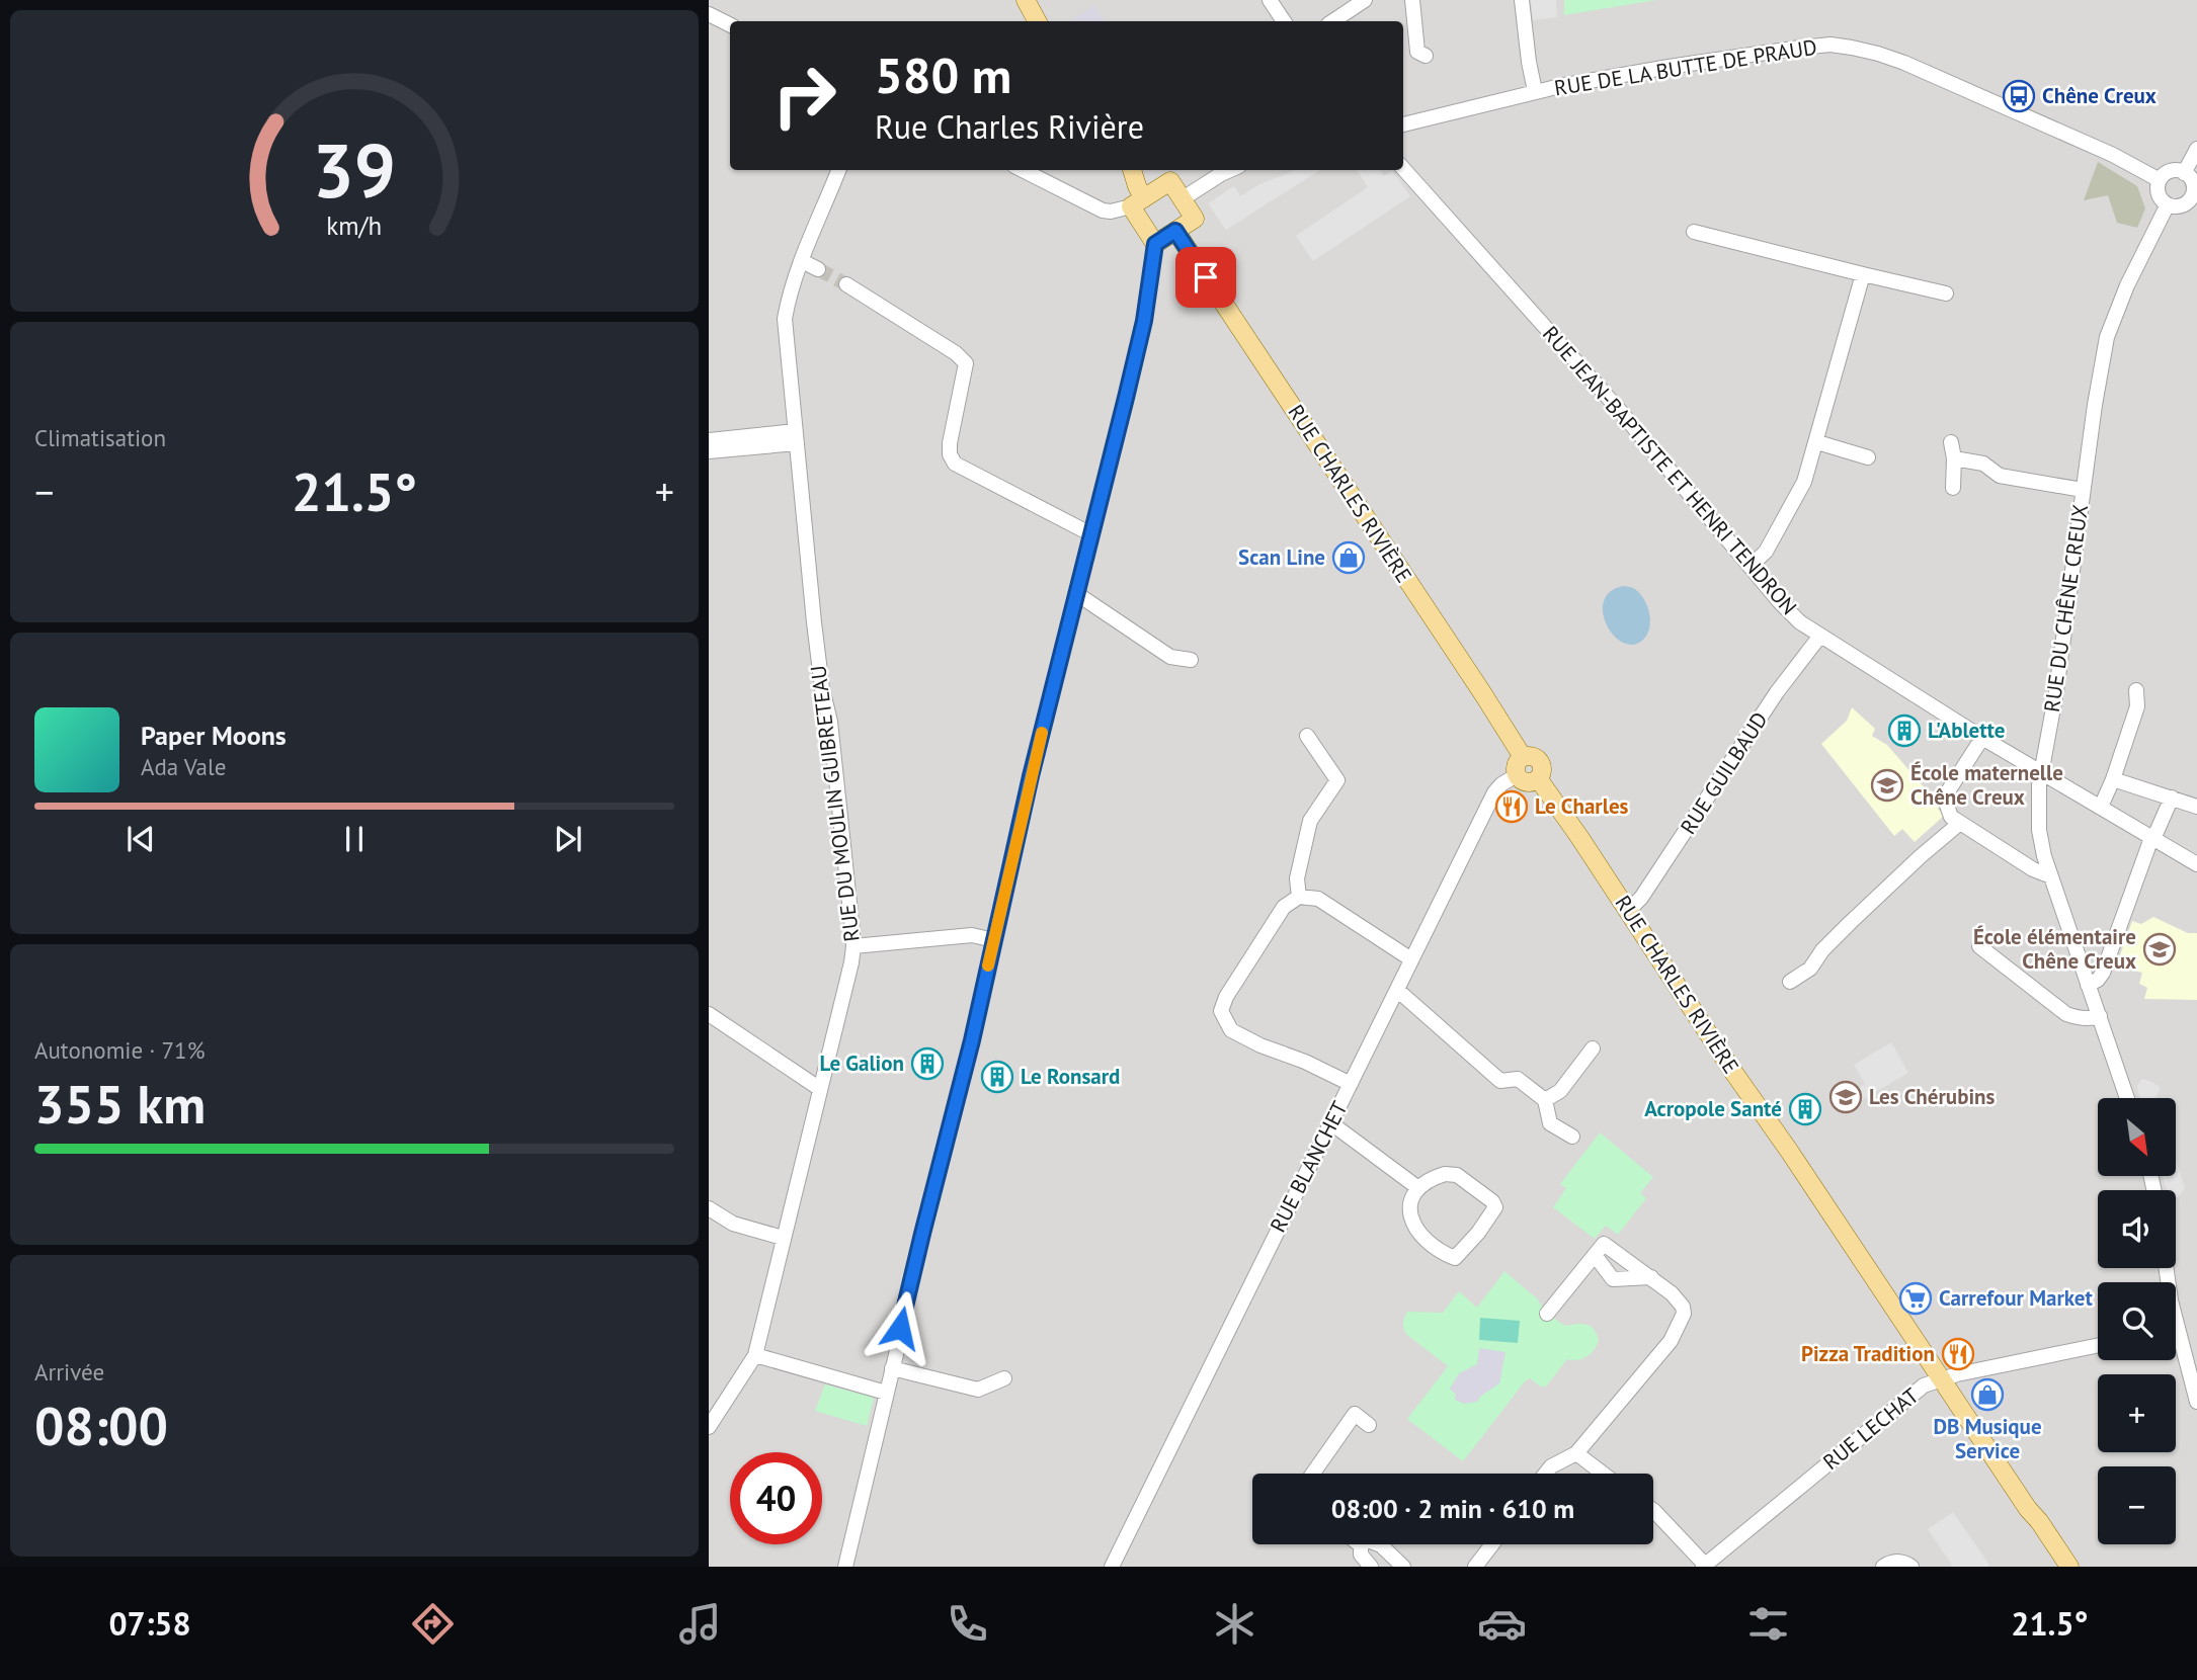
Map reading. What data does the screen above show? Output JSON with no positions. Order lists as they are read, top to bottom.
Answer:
{
  "streets": {
    "main road": ["RUE CHARLES RIVIÈRE"],
    "street": [
      "RUE DE LA BUTTE DE PRAUD",
      "RUE JEAN-BAPTISTE ET HENRI TENDRON",
      "RUE DU CHÊNE CREUX",
      "RUE GUILBAUD",
      "RUE DU MOULIN GUIBRETEAU",
      "RUE BLANCHET",
      "RUE LECHAT"
    ]
  },
  "crossings": [
    ["RUE DE LA BUTTE DE PRAUD", "RUE DU CHÊNE CREUX"],
    ["RUE JEAN-BAPTISTE ET HENRI TENDRON", "RUE DU CHÊNE CREUX"],
    ["RUE JEAN-BAPTISTE ET HENRI TENDRON", "RUE GUILBAUD"],
    ["RUE CHARLES RIVIÈRE", "RUE GUILBAUD"],
    ["RUE CHARLES RIVIÈRE", "RUE BLANCHET"],
    ["RUE CHARLES RIVIÈRE", "RUE LECHAT"]
  ],
  "places": {
    "bus stop": ["Chêne Creux"],
    "shop": ["Scan Line", "DB Musique Service"],
    "building": [
      "L'Ablette",
      "Le Galion",
      "Le Ronsard",
      "Acropole Santé"
    ],
    "school or university": ["École maternelle Chêne Creux", "École élémentaire Chêne Creux", "Les Chérubins"],
    "restaurant": ["Le Charles", "Pizza Tradition"],
    "supermarket": ["Carrefour Market"]
  },
  "north": "bottom right",
  "page": {
    "turn": ["580 m", "Rue Charles Rivière"],
    "tile": [
      "Climatisation",
      ["Autonomie · 71%", "355 km"],
      ["Arrivée", "08:00"]
    ],
    "heat": ["−", "21.5°", "+"],
    "song": ["Paper Moons", "Ada Vale"],
    "map_buttons": ["+", "−"],
    "limit": "40",
    "trip": "08:00 · 2 min · 610 m",
    "tabs": ["07:58", "21.5°"],
    "gauge": ["39", "km/h"]
  }
}
